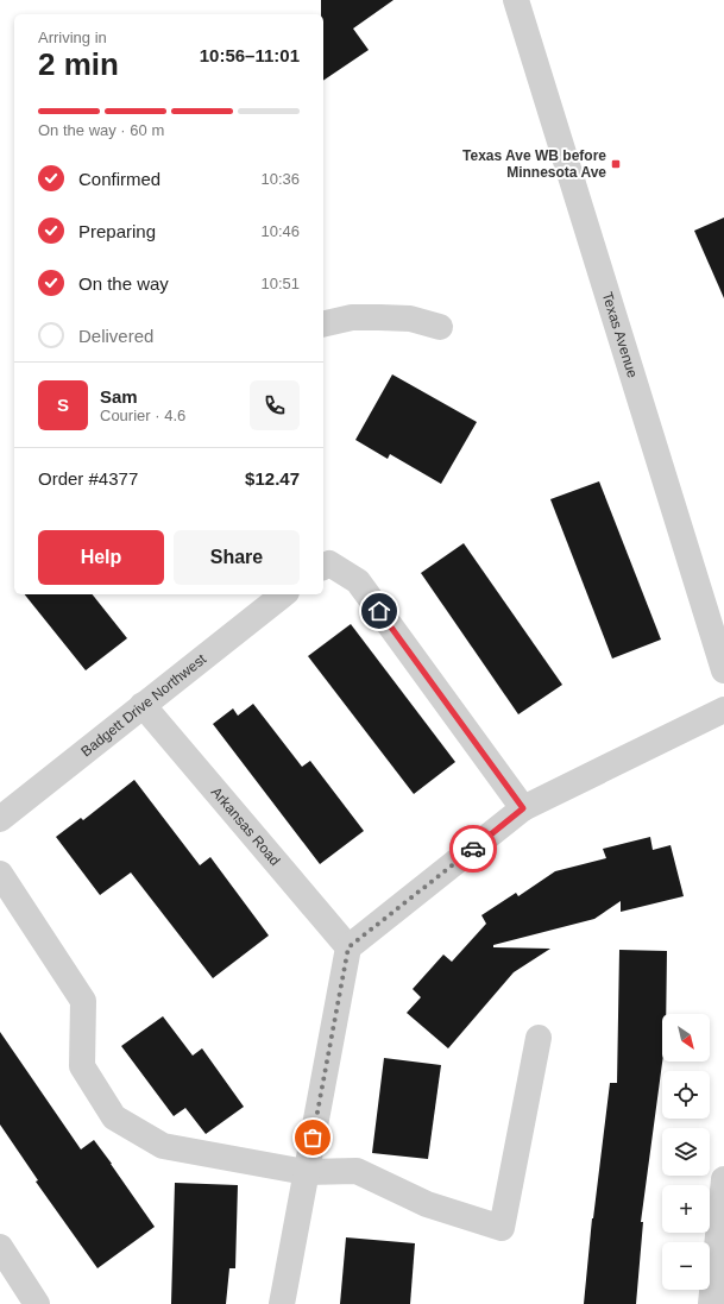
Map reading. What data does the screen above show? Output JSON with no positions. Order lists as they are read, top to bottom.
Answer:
{
  "streets": {
    "street": ["Texas Avenue", "Badgett Drive Northwest", "Arkansas Road"]
  },
  "crossings": [
    ["Badgett Drive Northwest", "Arkansas Road"]
  ],
  "places": {
    "transit": ["Texas Ave WB before Minnesota Ave"]
  },
  "north": "bottom right",
  "page": {
    "heading": ["2 min", "Arriving in", "10:56–11:01"],
    "panel": [
      "Sam",
      "Courier · 4.6",
      "Order #4377",
      "$12.47"
    ],
    "bar": "On the way · 60 m",
    "list": [
      ["Confirmed", "10:36"],
      ["Preparing", "10:46"],
      ["On the way", "10:51"],
      "Delivered"
    ],
    "round": "S",
    "buttons": ["Help", "Share"],
    "map_buttons": ["+", "−"]
  }
}
